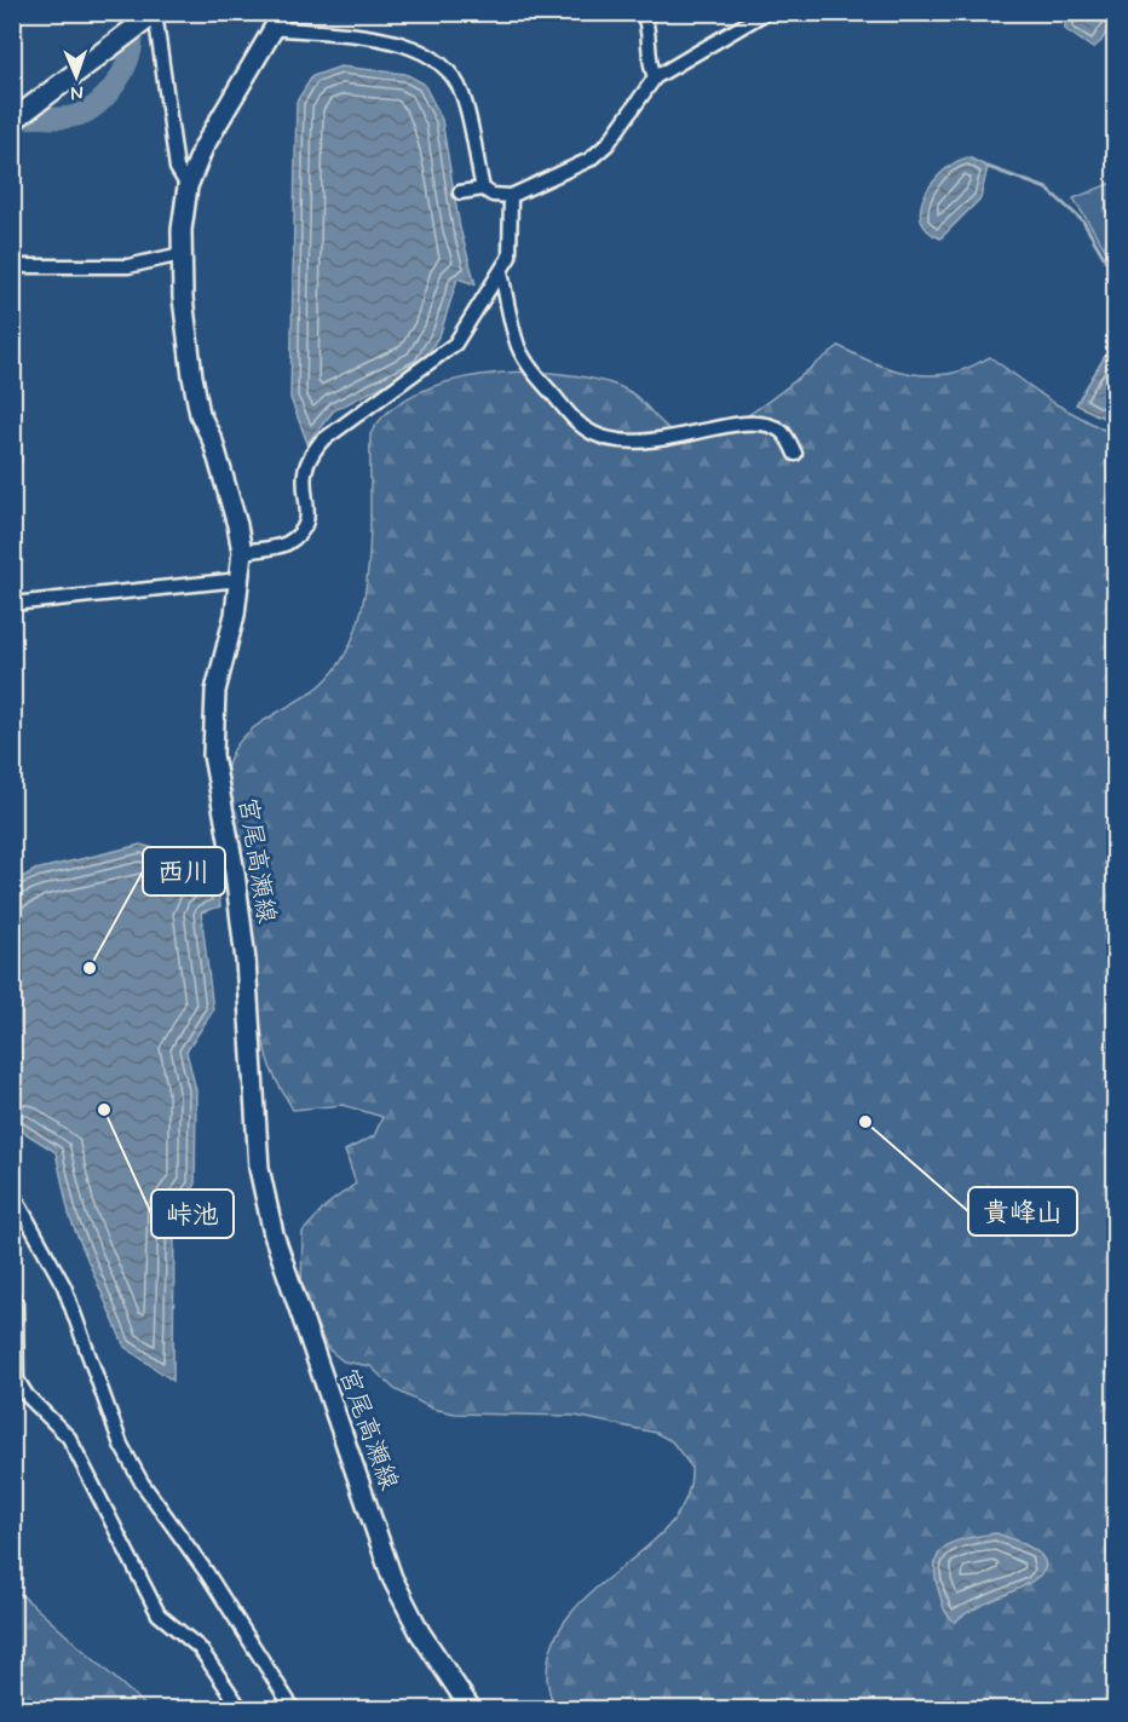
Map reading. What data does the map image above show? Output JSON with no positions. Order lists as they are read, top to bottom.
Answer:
{
  "streets": {
    "main road": ["宮尾高瀬線"]
  },
  "places": ["西川", "峠池", "貴峰山"],
  "north": "bottom"
}
